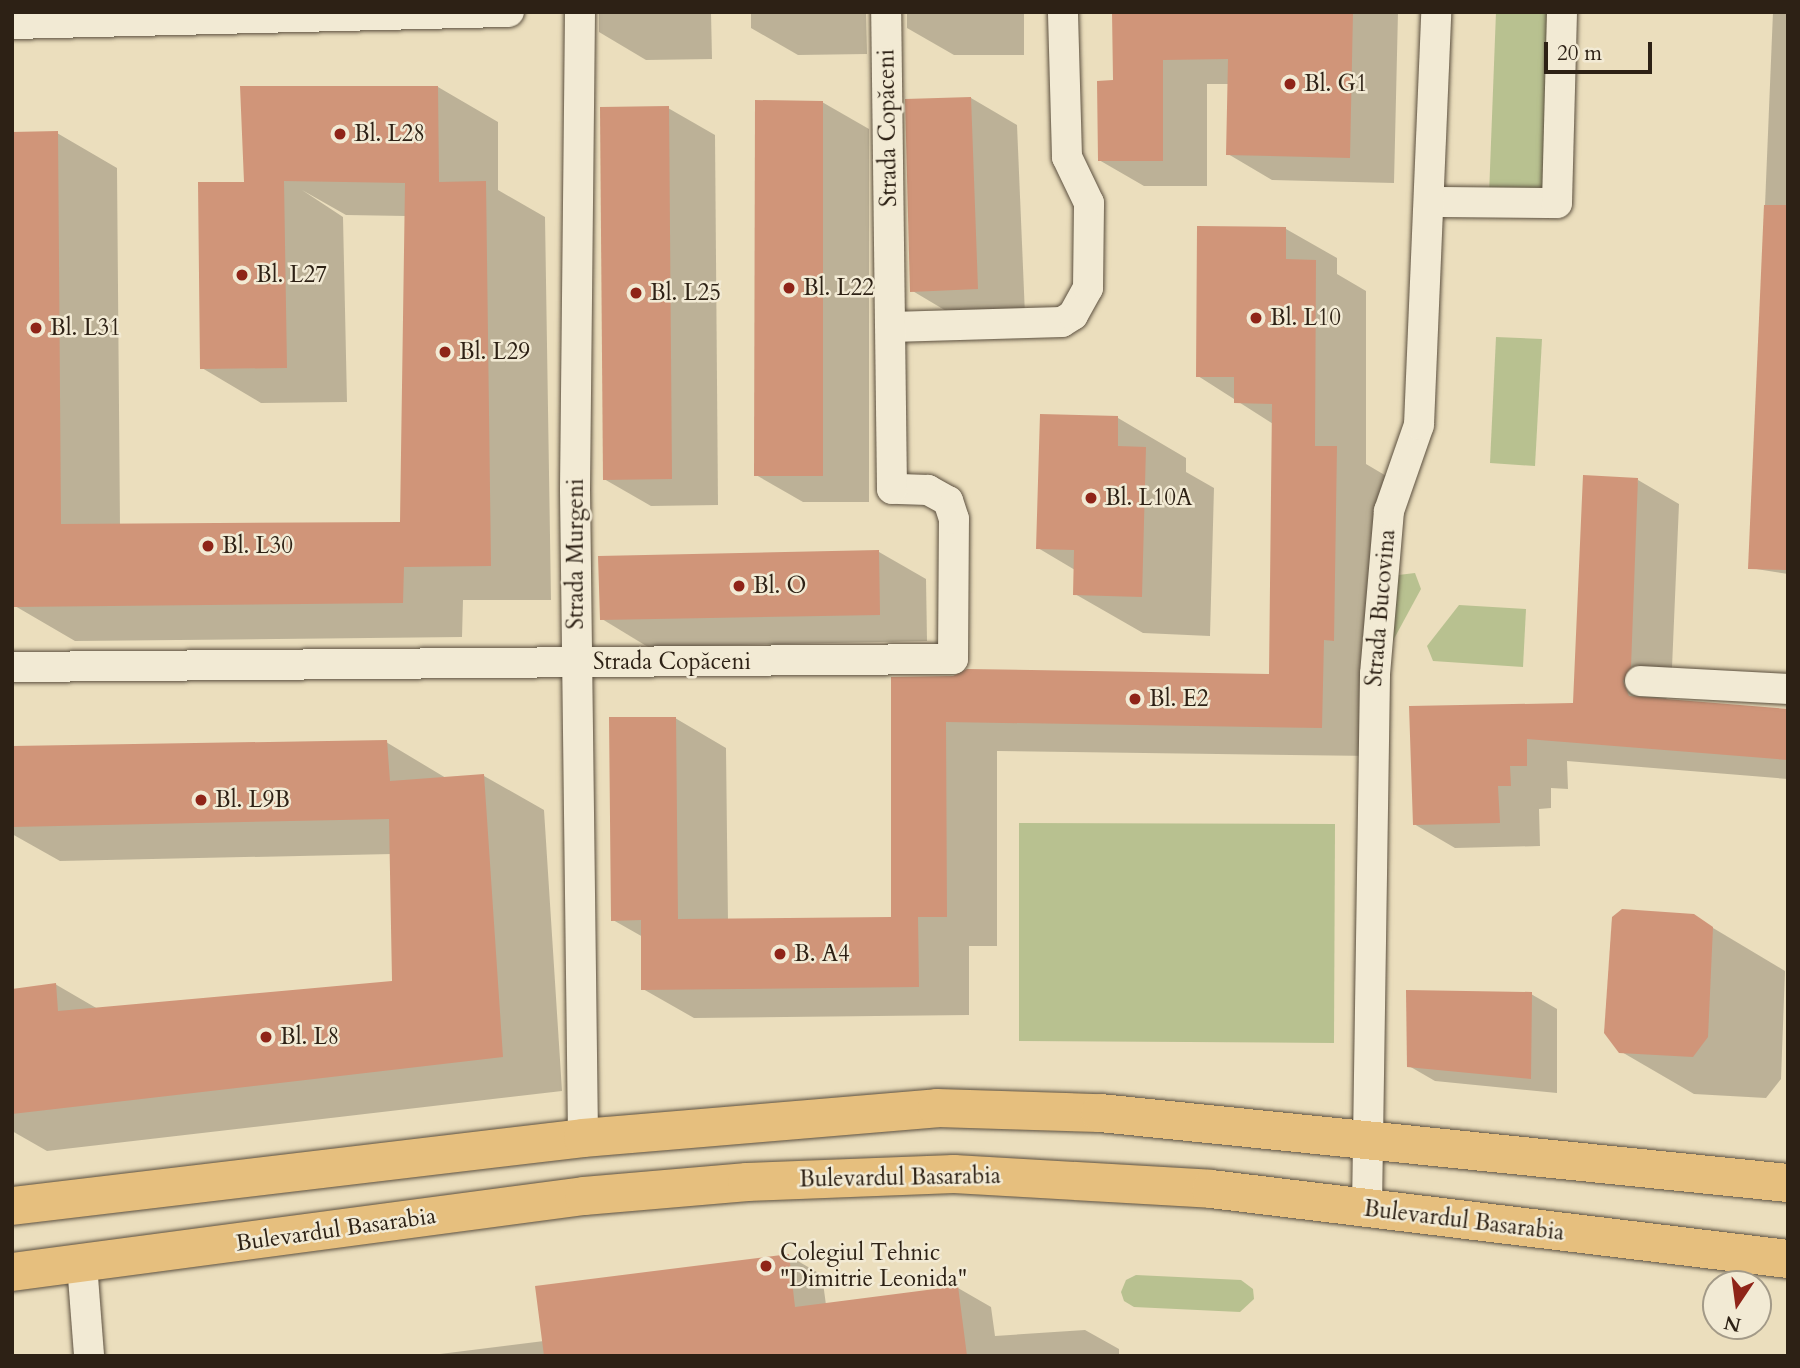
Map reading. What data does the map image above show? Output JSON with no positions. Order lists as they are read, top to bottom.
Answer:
{
  "streets": {
    "main road": ["Bulevardul Basarabia"],
    "street": ["Strada Copăceni", "Strada Murgeni", "Strada Bucovina"]
  },
  "crossings": [
    ["Strada Copăceni", "Strada Murgeni"],
    ["Strada Bucovina", "Bulevardul Basarabia"]
  ],
  "places": [
    "Bl. G1",
    "Bl. L28",
    "Bl. L27",
    "Bl. L22",
    "Bl. L25",
    "Bl. L10",
    "Bl. L31",
    "Bl. L29",
    "Bl. L10A",
    "Bl. L30",
    "Bl. O",
    "Bl. E2",
    "Bl. L9B",
    "B. A4",
    "Bl. L8",
    "Colegiul Tehnic \"Dimitrie Leonida\""
  ],
  "scale_bar": "20 m",
  "north": "bottom"
}
